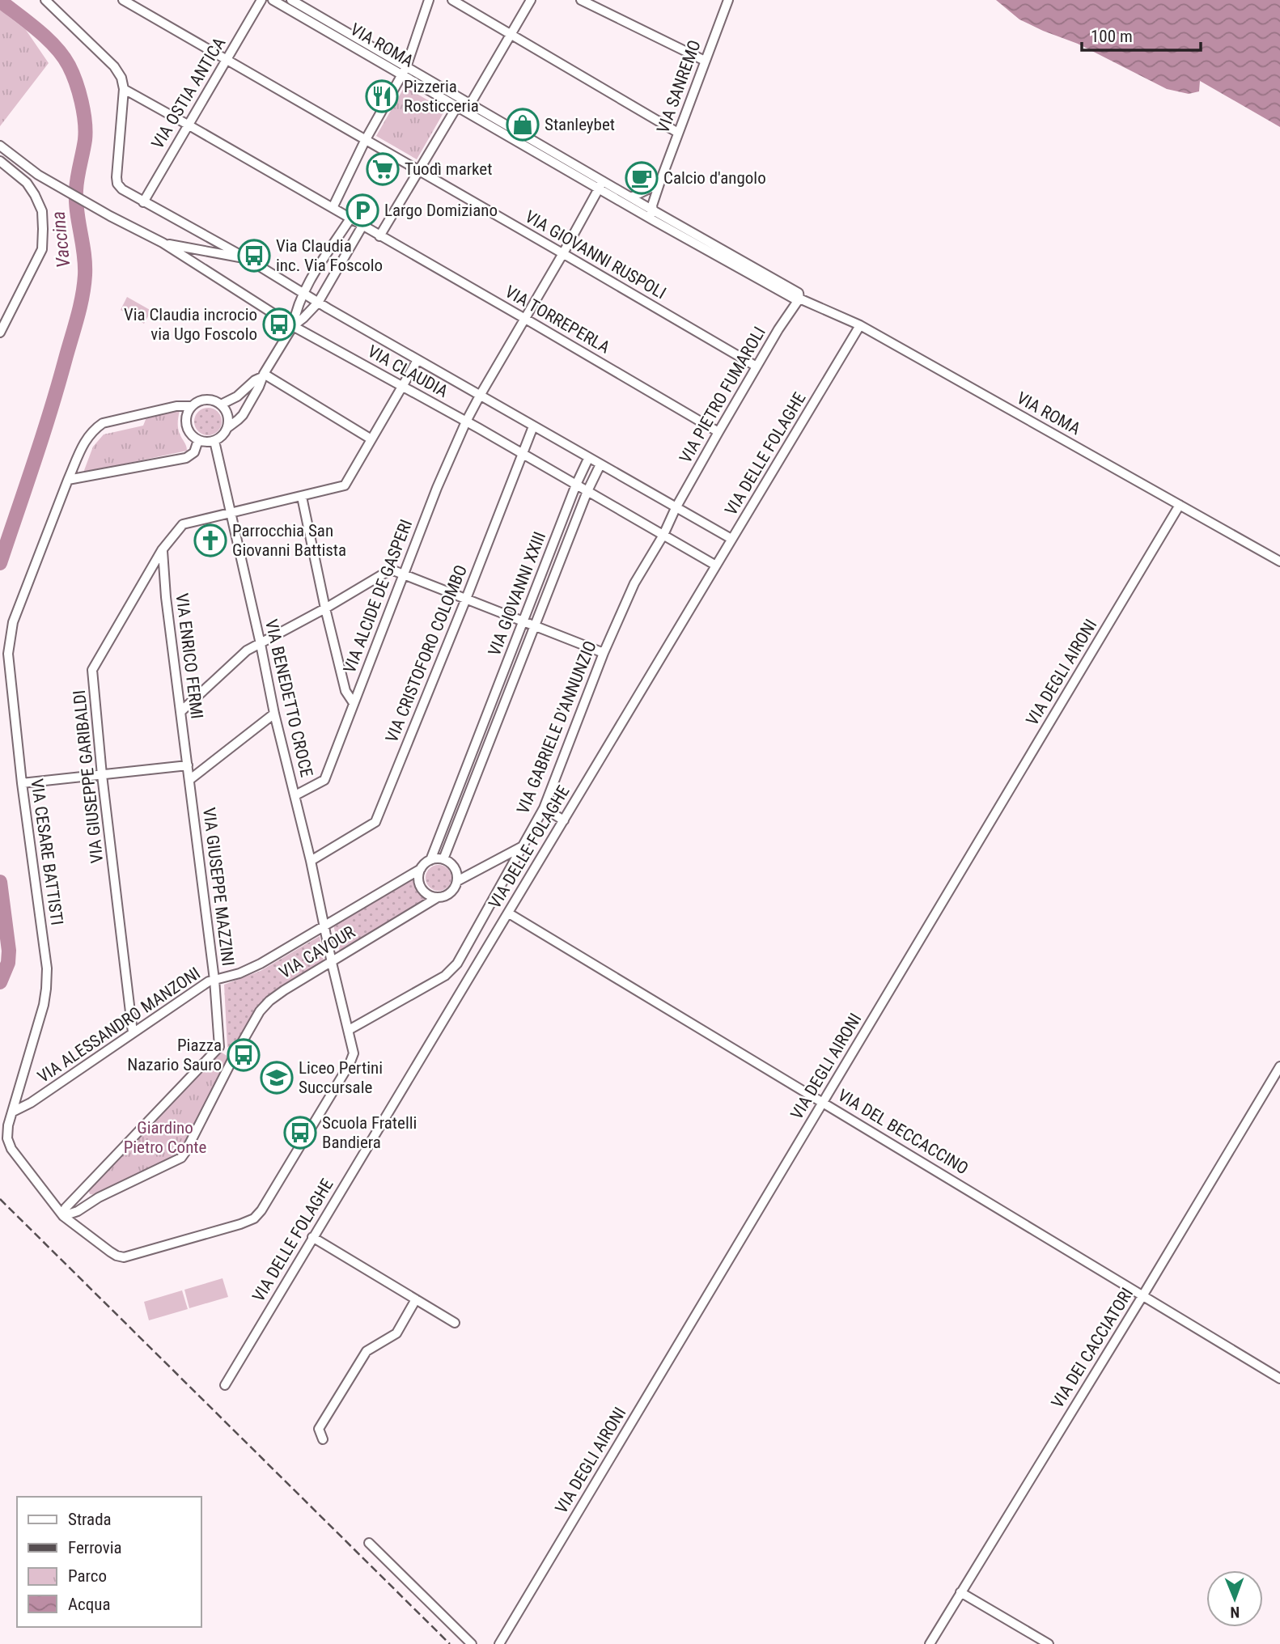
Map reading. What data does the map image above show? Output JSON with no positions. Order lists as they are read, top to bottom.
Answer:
{
  "streets": {
    "street": [
      "VIA ROMA",
      "VIA SANREMO",
      "VIA OSTIA ANTICA",
      "VIA GIOVANNI RUSPOLI",
      "VIA TORREPERLA",
      "VIA CLAUDIA",
      "VIA PIETRO FUMAROLI",
      "VIA DELLE FOLAGHE",
      "VIA GIOVANNI XXIII",
      "VIA ALCIDE DE GASPERI",
      "VIA CRISTOFORO COLOMBO",
      "VIA ENRICO FERMI",
      "VIA DEGLI AIRONI",
      "VIA BENEDETTO CROCE",
      "VIA GABRIELE D'ANNUNZIO",
      "VIA GIUSEPPE GARIBALDI",
      "VIA CESARE BATTISTI",
      "VIA GIUSEPPE MAZZINI",
      "VIA CAVOUR",
      "VIA ALESSANDRO MANZONI",
      "VIA DEL BECCACCINO",
      "VIA DEI CACCIATORI"
    ]
  },
  "crossings": [
    ["VIA ROMA", "VIA SANREMO"],
    ["VIA ROMA", "VIA PIETRO FUMAROLI"],
    ["VIA ROMA", "VIA DELLE FOLAGHE"],
    ["VIA ROMA", "VIA ALCIDE DE GASPERI"],
    ["VIA ROMA", "VIA DEGLI AIRONI"],
    ["VIA OSTIA ANTICA", "VIA CLAUDIA"],
    ["VIA GIOVANNI RUSPOLI", "VIA PIETRO FUMAROLI"],
    ["VIA GIOVANNI RUSPOLI", "VIA ALCIDE DE GASPERI"],
    ["VIA TORREPERLA", "VIA PIETRO FUMAROLI"],
    ["VIA TORREPERLA", "VIA ALCIDE DE GASPERI"],
    ["VIA CLAUDIA", "VIA PIETRO FUMAROLI"],
    ["VIA CLAUDIA", "VIA DELLE FOLAGHE"],
    ["VIA CLAUDIA", "VIA GIOVANNI XXIII"],
    ["VIA CLAUDIA", "VIA ALCIDE DE GASPERI"],
    ["VIA CLAUDIA", "VIA CRISTOFORO COLOMBO"],
    ["VIA CLAUDIA", "VIA GABRIELE D'ANNUNZIO"],
    ["VIA CLAUDIA", "VIA GIUSEPPE GARIBALDI"],
    ["VIA PIETRO FUMAROLI", "VIA GABRIELE D'ANNUNZIO"],
    ["VIA DELLE FOLAGHE", "VIA DEL BECCACCINO"],
    ["VIA GIOVANNI XXIII", "VIA CAVOUR"],
    ["VIA GIOVANNI XXIII", "VIA ALESSANDRO MANZONI"],
    ["VIA ALCIDE DE GASPERI", "VIA BENEDETTO CROCE"],
    ["VIA CRISTOFORO COLOMBO", "VIA BENEDETTO CROCE"],
    ["VIA ENRICO FERMI", "VIA GIUSEPPE GARIBALDI"],
    ["VIA ENRICO FERMI", "VIA GIUSEPPE MAZZINI"],
    ["VIA DEGLI AIRONI", "VIA DEL BECCACCINO"],
    ["VIA BENEDETTO CROCE", "VIA GABRIELE D'ANNUNZIO"],
    ["VIA BENEDETTO CROCE", "VIA GIUSEPPE GARIBALDI"],
    ["VIA BENEDETTO CROCE", "VIA CESARE BATTISTI"],
    ["VIA BENEDETTO CROCE", "VIA CAVOUR"],
    ["VIA BENEDETTO CROCE", "VIA ALESSANDRO MANZONI"],
    ["VIA GABRIELE D'ANNUNZIO", "VIA CESARE BATTISTI"],
    ["VIA GIUSEPPE GARIBALDI", "VIA ALESSANDRO MANZONI"],
    ["VIA CESARE BATTISTI", "VIA CAVOUR"],
    ["VIA CESARE BATTISTI", "VIA ALESSANDRO MANZONI"],
    ["VIA GIUSEPPE MAZZINI", "VIA ALESSANDRO MANZONI"],
    ["VIA CAVOUR", "VIA ALESSANDRO MANZONI"],
    ["VIA DEL BECCACCINO", "VIA DEI CACCIATORI"]
  ],
  "water": ["Vaccina"],
  "parks": ["Giardino Pietro Conte"],
  "places": {
    "restaurant": ["Pizzeria Rosticceria"],
    "shop": ["Stanleybet"],
    "supermarket": ["Tuodì market"],
    "cafe": ["Calcio d'angolo"],
    "parking": ["Largo Domiziano"],
    "bus stop": [
      "Via Claudia inc. Via Foscolo",
      "Via Claudia incrocio via Ugo Foscolo",
      "Piazza Nazario Sauro",
      "Scuola Fratelli Bandiera"
    ],
    "church": ["Parrocchia San Giovanni Battista"],
    "school or university": ["Liceo Pertini Succursale"]
  },
  "legend": [
    "Strada",
    "Ferrovia",
    "Parco",
    "Acqua"
  ],
  "scale_bar": "100 m",
  "north": "bottom"
}
